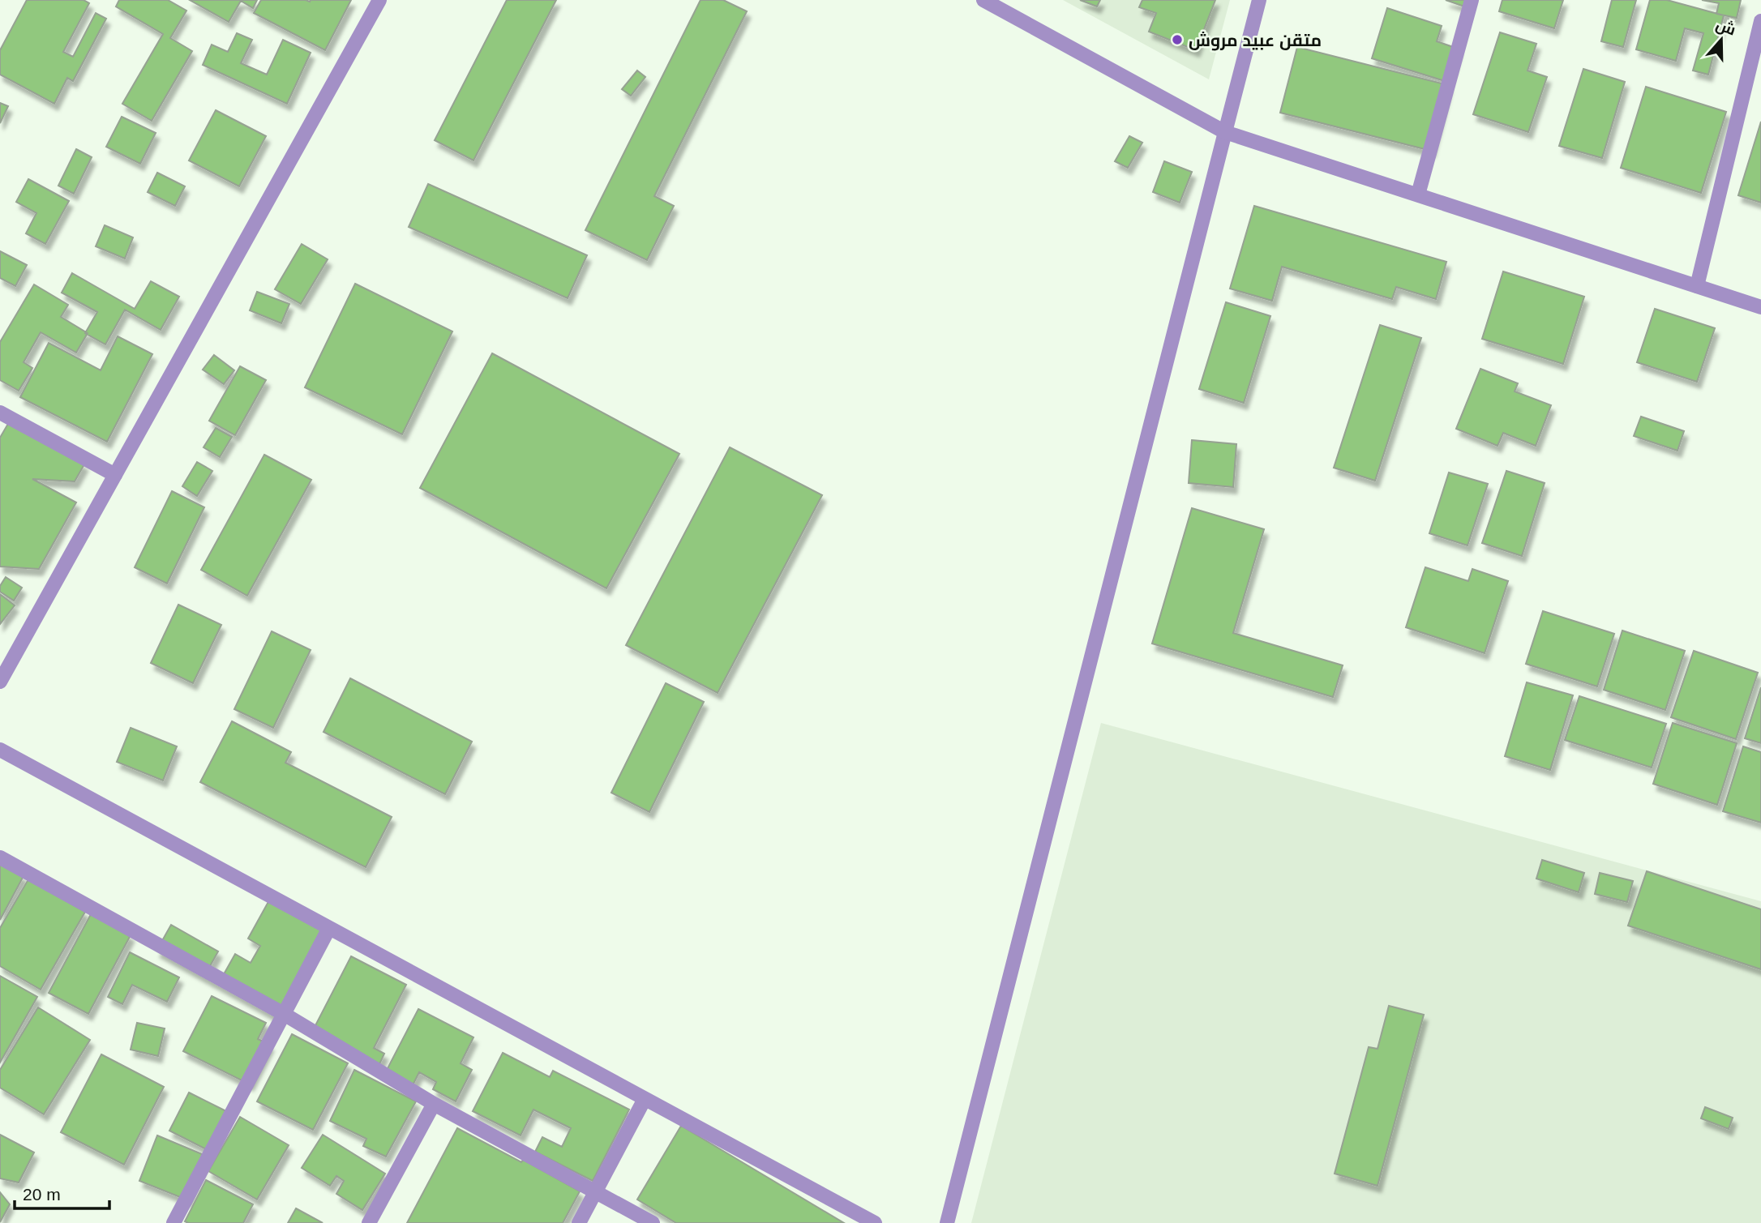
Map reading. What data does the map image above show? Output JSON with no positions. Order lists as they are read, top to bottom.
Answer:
{
  "places": ["متقن عبيد مروش"],
  "scale_bar": "20 m",
  "north": "top"
}
